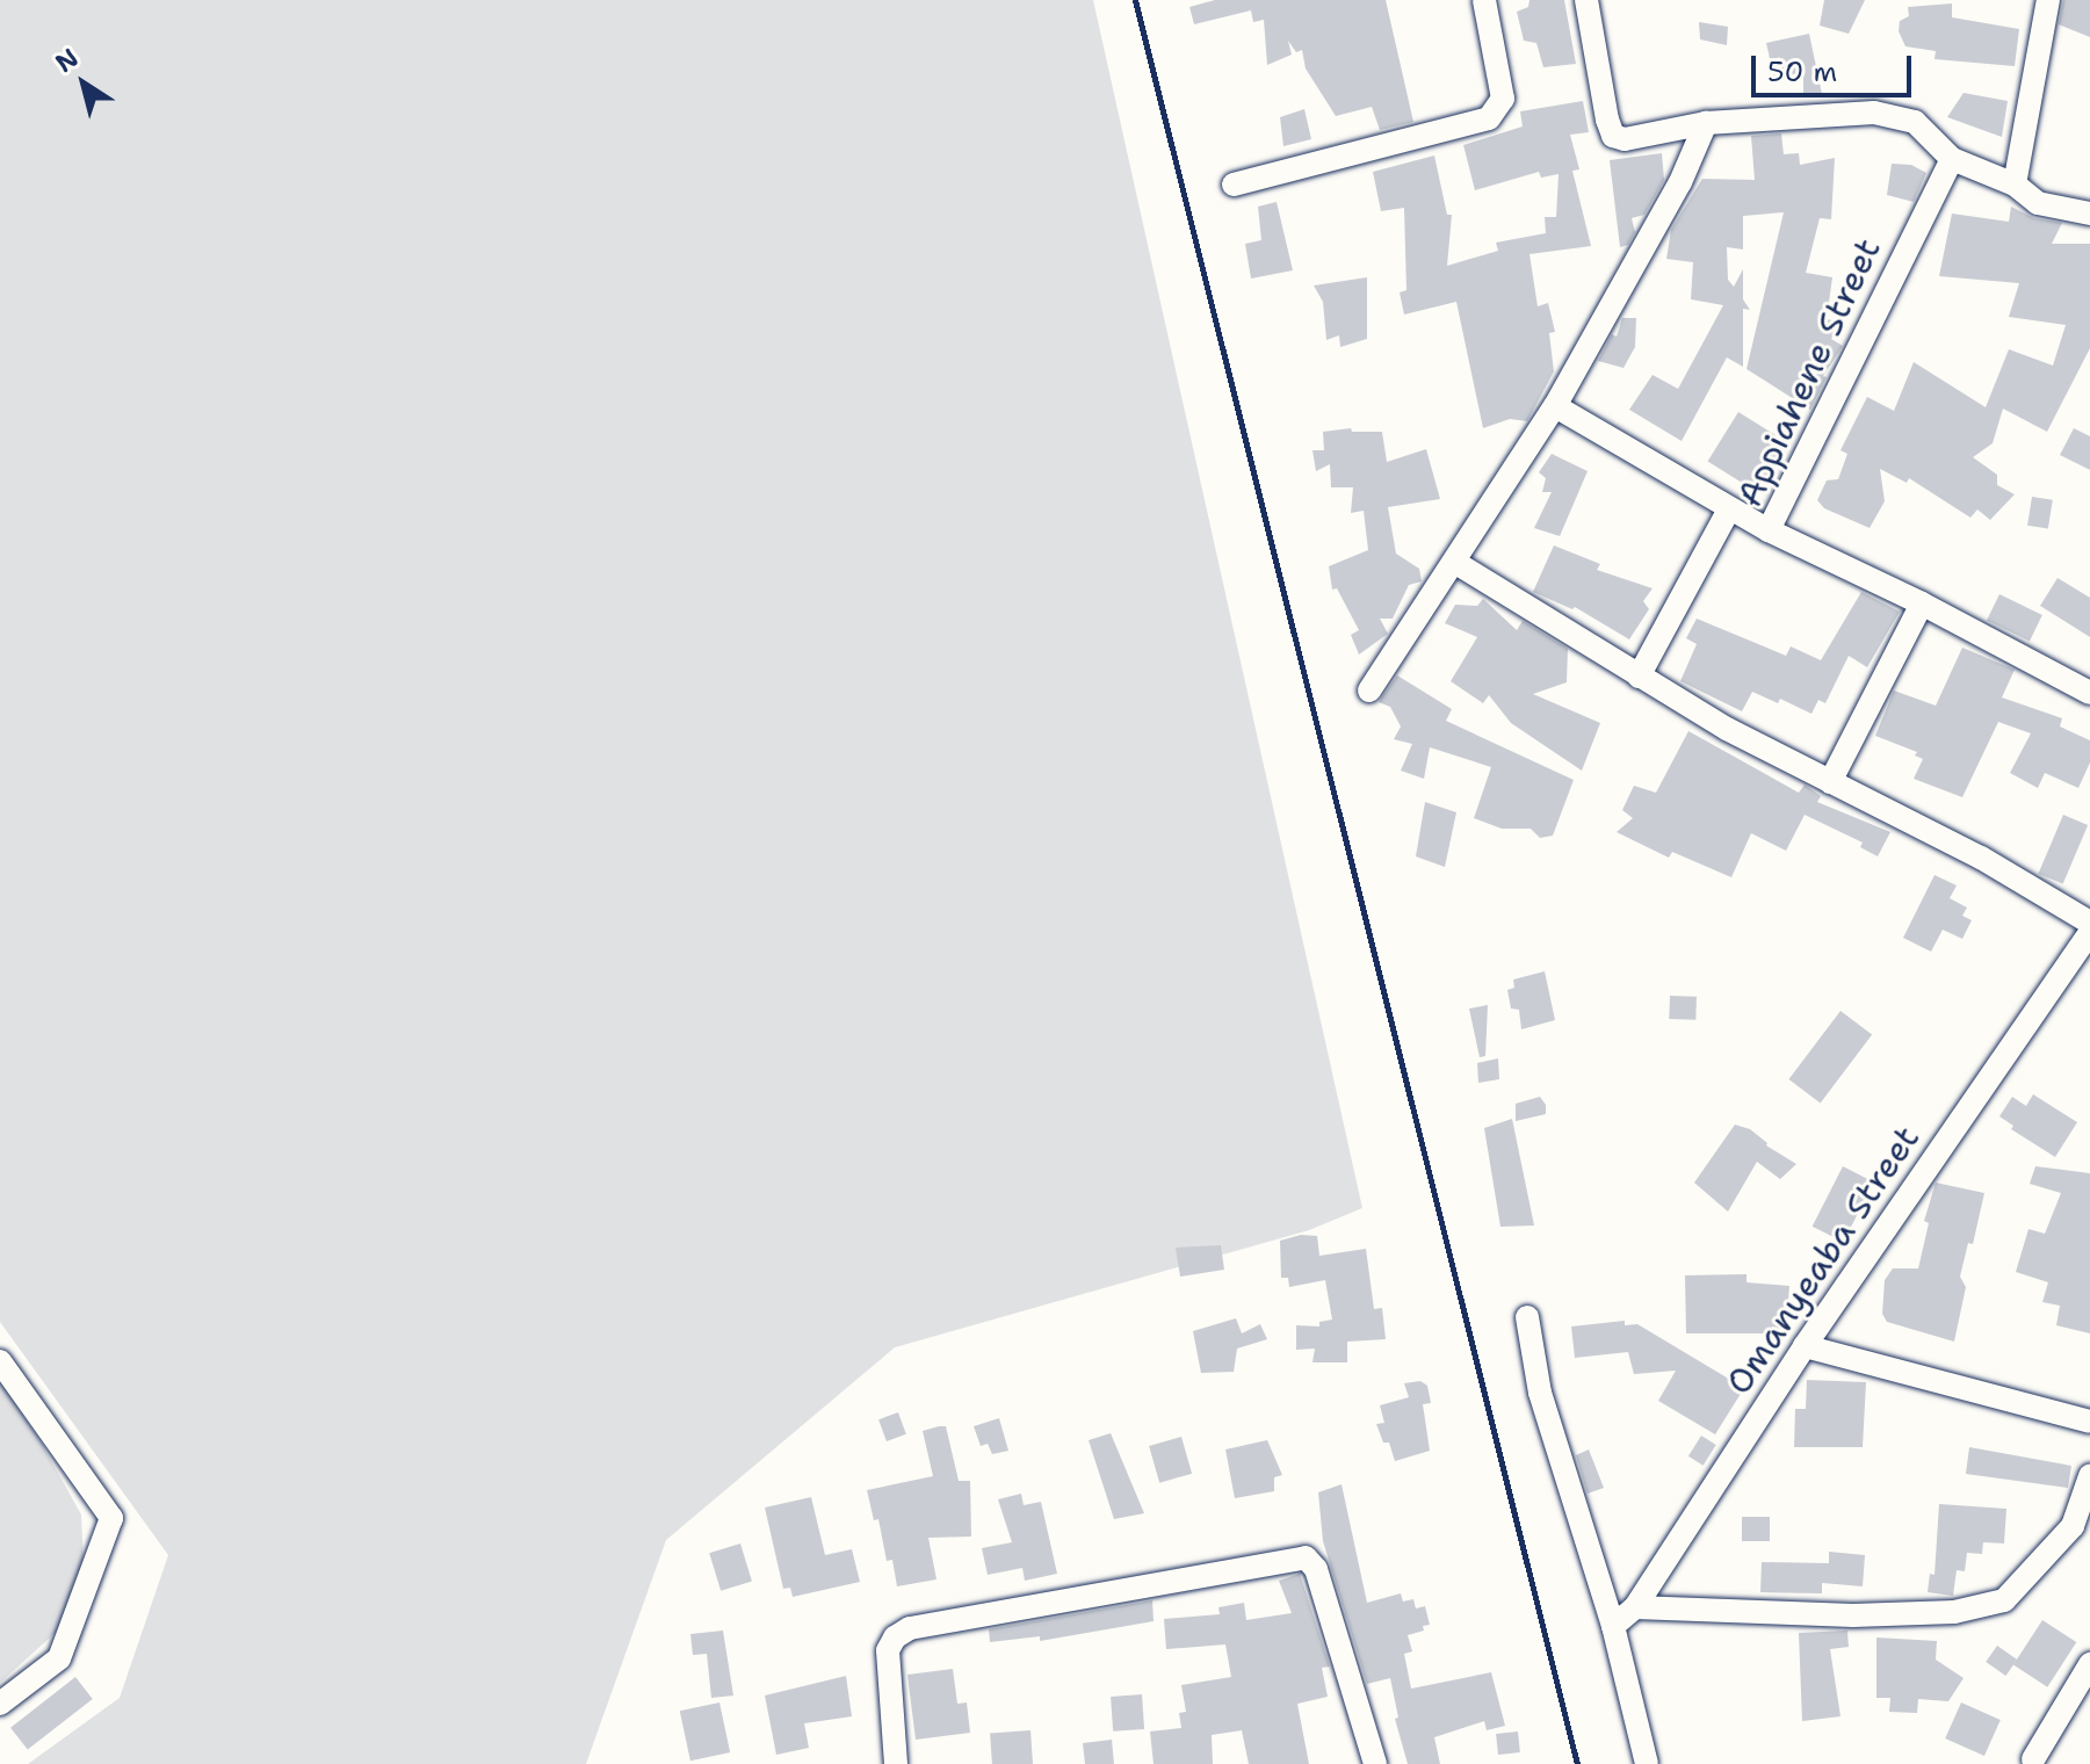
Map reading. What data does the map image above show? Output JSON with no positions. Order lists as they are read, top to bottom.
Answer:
{
  "streets": {
    "street": ["Appiahene Street", "Omanyeaba Street"]
  },
  "scale_bar": "50 m",
  "north": "top left"
}
